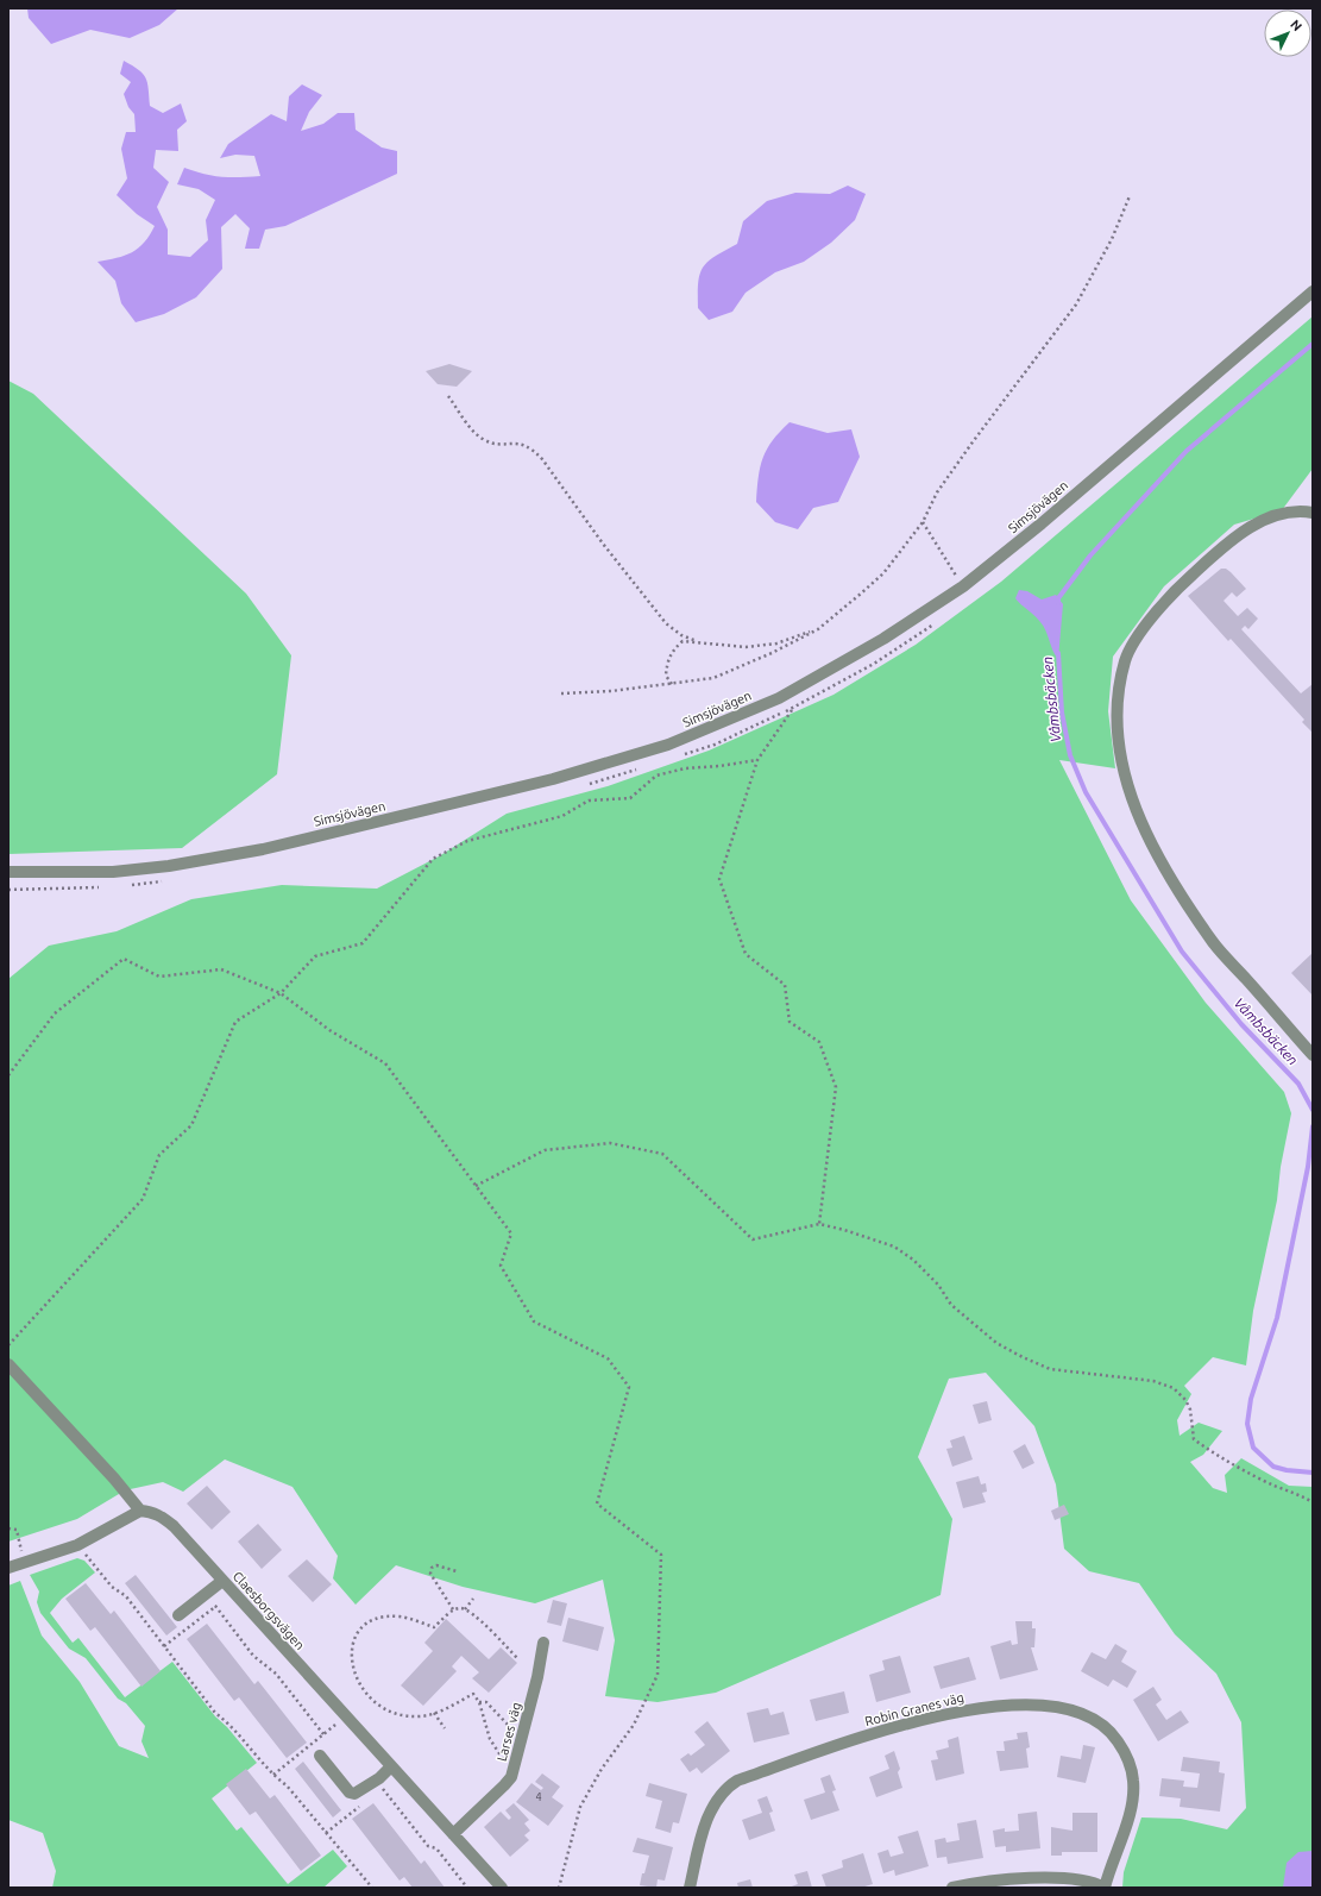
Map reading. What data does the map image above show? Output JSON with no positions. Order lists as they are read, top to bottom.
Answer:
{
  "streets": {
    "street": [
      "Simsjövägen",
      "Claesborgsvägen",
      "Robin Granes väg",
      "Larses väg"
    ]
  },
  "crossings": [
    ["Claesborgsvägen", "Larses väg"]
  ],
  "water": ["Våmbsbäcken"],
  "house_numbers": ["4"],
  "north": "top right"
}
